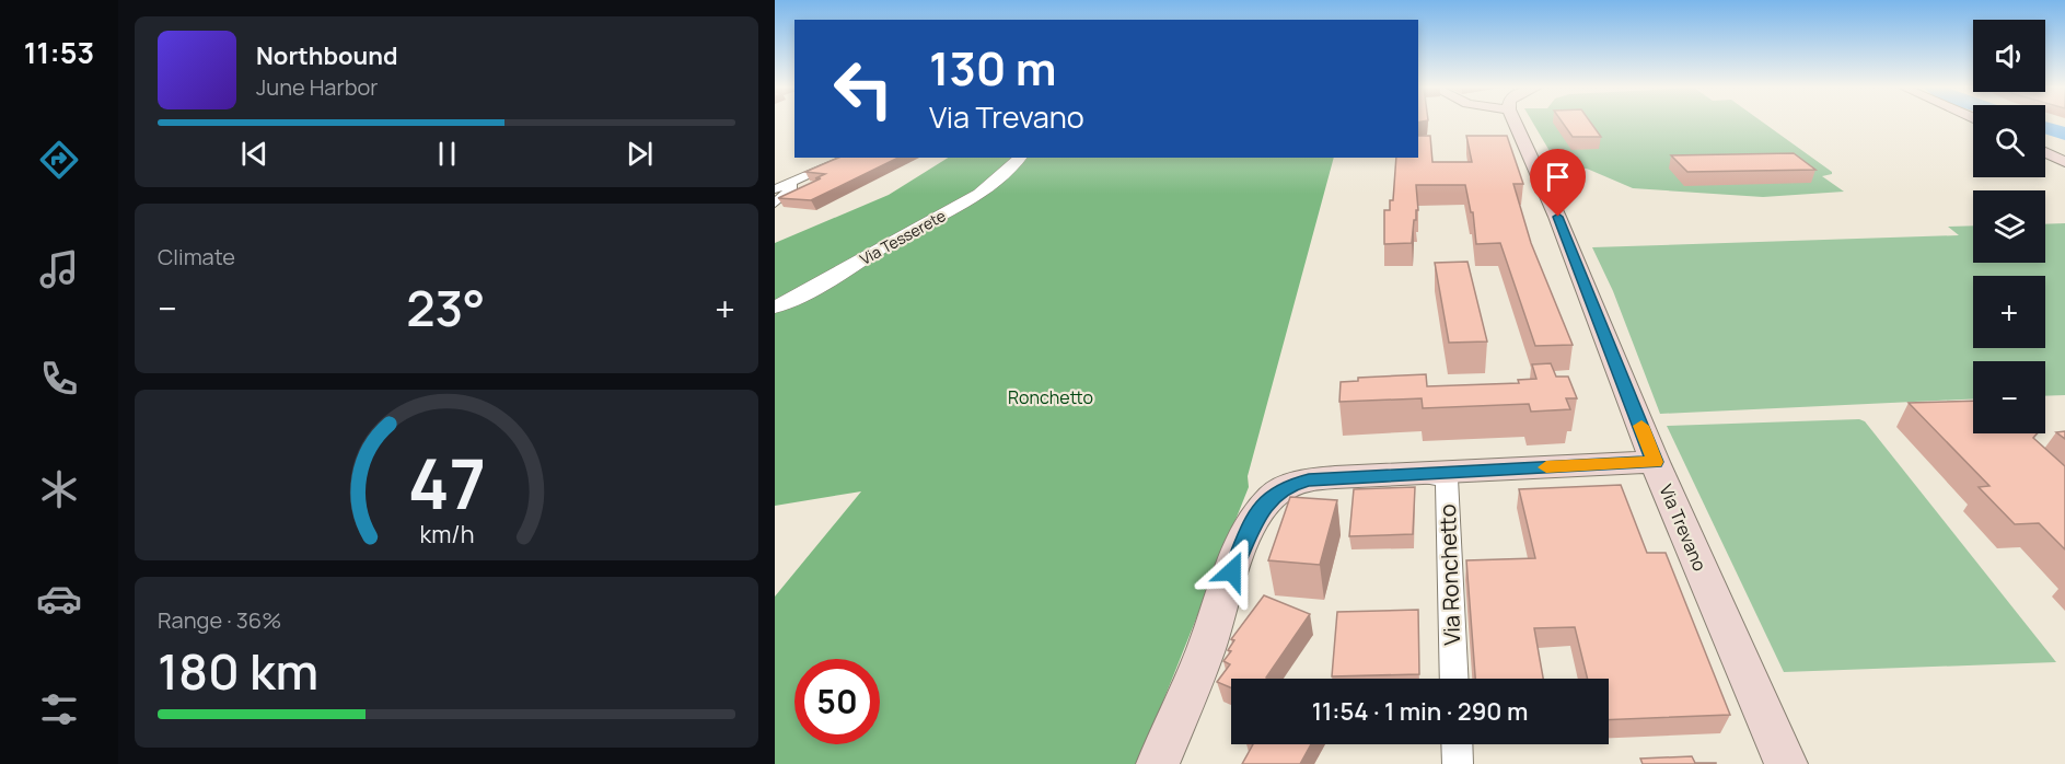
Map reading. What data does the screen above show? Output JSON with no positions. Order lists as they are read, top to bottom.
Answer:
{
  "streets": {
    "main road": ["Via Trevano"],
    "street": ["Via Tesserete", "Via Ronchetto"]
  },
  "parks": ["Ronchetto"],
  "page": {
    "tabs": "11:53",
    "map_buttons": ["+", "−"],
    "turn": ["130 m", "Via Trevano"],
    "song": ["Northbound", "June Harbor"],
    "tile": [
      "Climate",
      ["Range · 36%", "180 km"]
    ],
    "heat": ["−", "23°", "+"],
    "limit": "50",
    "trip": "11:54 · 1 min · 290 m",
    "gauge": ["47", "km/h"]
  }
}
